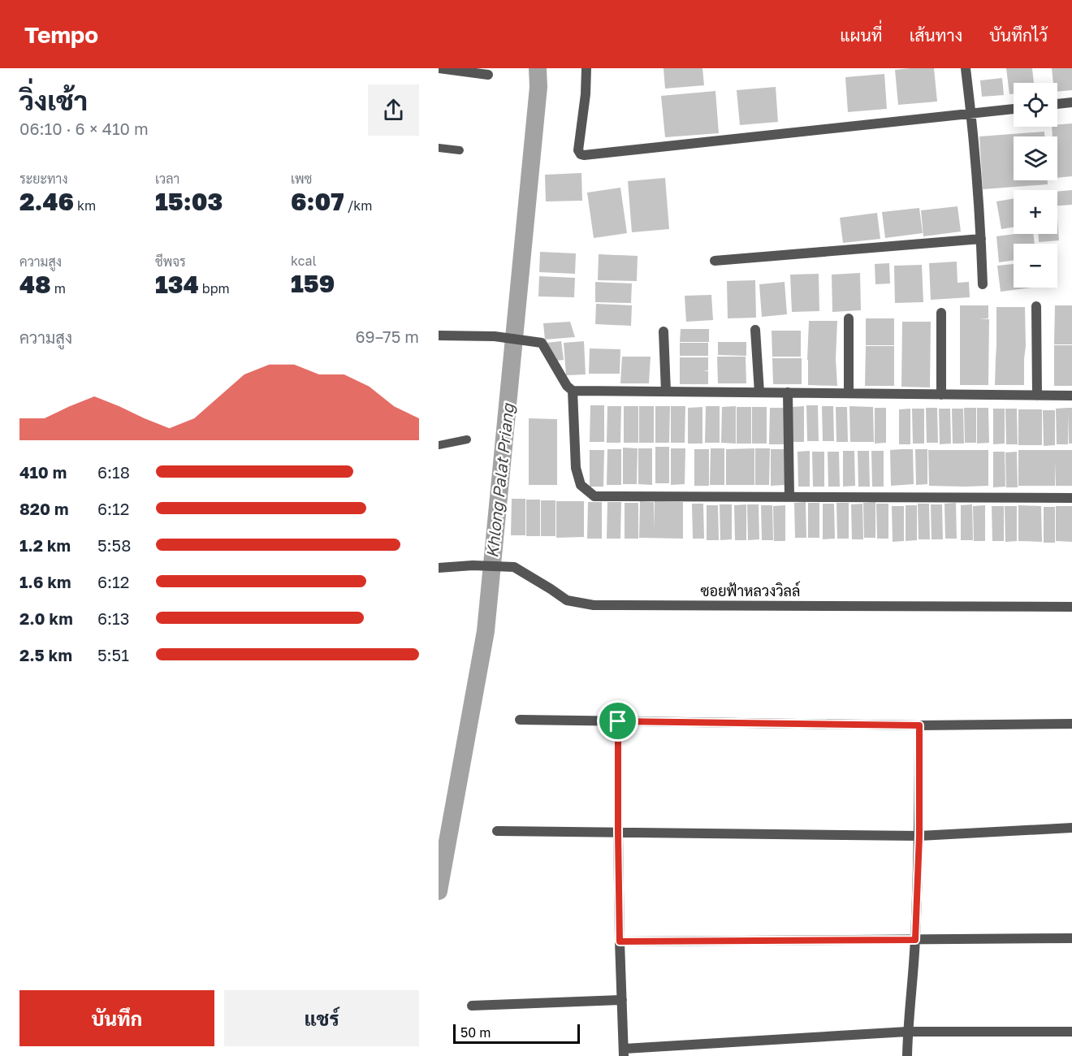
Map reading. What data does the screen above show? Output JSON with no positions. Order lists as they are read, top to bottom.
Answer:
{
  "streets": {
    "street": ["ซอยฟ้าหลวงวิลล์"]
  },
  "water": ["Khlong Palat Priang"],
  "scale_bar": "50 m",
  "page": {
    "header": "Tempo",
    "nav": ["แผนที่", "เส้นทาง", "บันทึกไว้"],
    "heading": ["วิ่งเช้า", "06:10 · 6 × 410 m"],
    "map_buttons": ["+", "−"],
    "stats": [
      ["ระยะทาง", "2.46 km"],
      ["เวลา", "15:03"],
      ["เพซ", "6:07 /km"],
      ["ความสูง", "48 m"],
      ["ชีพจร", "134 bpm"],
      ["kcal", "159"]
    ],
    "chart": ["ความสูง", "69–75 m"],
    "list": [
      {
        "name": "410 m",
        "note": "6:18"
      },
      {
        "name": "820 m",
        "note": "6:12"
      },
      {
        "name": "1.2 km",
        "note": "5:58"
      },
      {
        "name": "1.6 km",
        "note": "6:12"
      },
      {
        "name": "2.0 km",
        "note": "6:13"
      },
      {
        "name": "2.5 km",
        "note": "5:51"
      }
    ],
    "buttons": ["บันทึก", "แชร์"],
    "scale": "50 m"
  }
}
